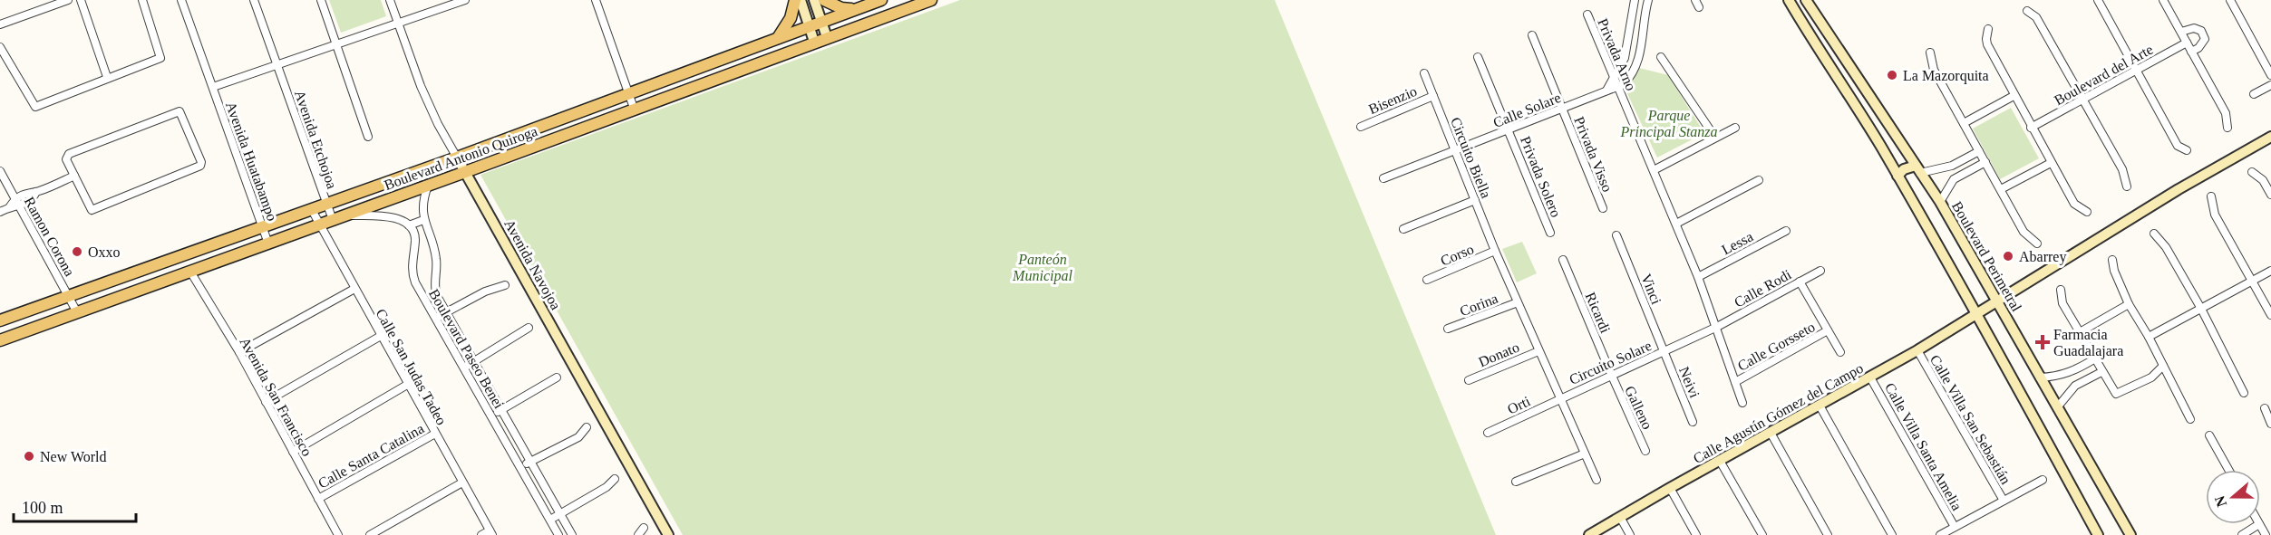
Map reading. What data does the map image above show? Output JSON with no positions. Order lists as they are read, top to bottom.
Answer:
{
  "streets": {
    "main road": ["Boulevard Antonio Quiroga"],
    "street": [
      "Privada Arno",
      "Boulevard del Arte",
      "Bisenzio",
      "Calle Solare",
      "Avenida Etchojoa",
      "Privada Visso",
      "Circuito Biella",
      "Avenida Huatabampo",
      "Privada Solero",
      "Ramon Corona",
      "Lessa",
      "Corso",
      "Boulevard Perimetral",
      "Avenida Navojoa",
      "Calle Rodi",
      "Vinci",
      "Corina",
      "Ricardi",
      "Calle Gorsseto",
      "Boulevard Paseo Benei",
      "Donato",
      "Circuito Solare",
      "Calle San Judas Tadeo",
      "Neivi",
      "Avenida San Francisco",
      "Orti",
      "Galleno",
      "Calle Agustín Gómez del Campo",
      "Calle Villa San Sebastián",
      "Calle Villa Santa Amelia",
      "Calle Santa Catalina"
    ]
  },
  "crossings": [
    ["Privada Arno", "Calle Solare"],
    ["Bisenzio", "Circuito Biella"],
    ["Calle Solare", "Privada Visso"],
    ["Calle Solare", "Circuito Biella"],
    ["Calle Solare", "Privada Solero"],
    ["Avenida Etchojoa", "Boulevard Antonio Quiroga"],
    ["Boulevard Antonio Quiroga", "Avenida Huatabampo"],
    ["Boulevard Antonio Quiroga", "Ramon Corona"],
    ["Boulevard Antonio Quiroga", "Avenida Navojoa"],
    ["Boulevard Antonio Quiroga", "Boulevard Paseo Benei"],
    ["Boulevard Antonio Quiroga", "Calle San Judas Tadeo"],
    ["Boulevard Antonio Quiroga", "Avenida San Francisco"],
    ["Circuito Biella", "Corso"],
    ["Circuito Biella", "Circuito Solare"],
    ["Corso", "Circuito Solare"],
    ["Boulevard Perimetral", "Calle Agustín Gómez del Campo"],
    ["Calle Rodi", "Circuito Solare"],
    ["Vinci", "Circuito Solare"],
    ["Vinci", "Neivi"],
    ["Corina", "Circuito Solare"],
    ["Ricardi", "Circuito Solare"],
    ["Ricardi", "Galleno"],
    ["Donato", "Circuito Solare"],
    ["Circuito Solare", "Neivi"],
    ["Circuito Solare", "Orti"],
    ["Circuito Solare", "Galleno"],
    ["Calle San Judas Tadeo", "Calle Santa Catalina"],
    ["Avenida San Francisco", "Calle Santa Catalina"],
    ["Calle Agustín Gómez del Campo", "Calle Villa San Sebastián"],
    ["Calle Agustín Gómez del Campo", "Calle Villa Santa Amelia"]
  ],
  "parks": ["Parque Principal Stanza", "Panteón Municipal"],
  "places": {
    "other": [
      "La Mazorquita",
      "Oxxo",
      "Abarrey",
      "New World"
    ],
    "health": ["Farmacia Guadalajara"]
  },
  "scale_bar": "100 m",
  "north": "left"
}
